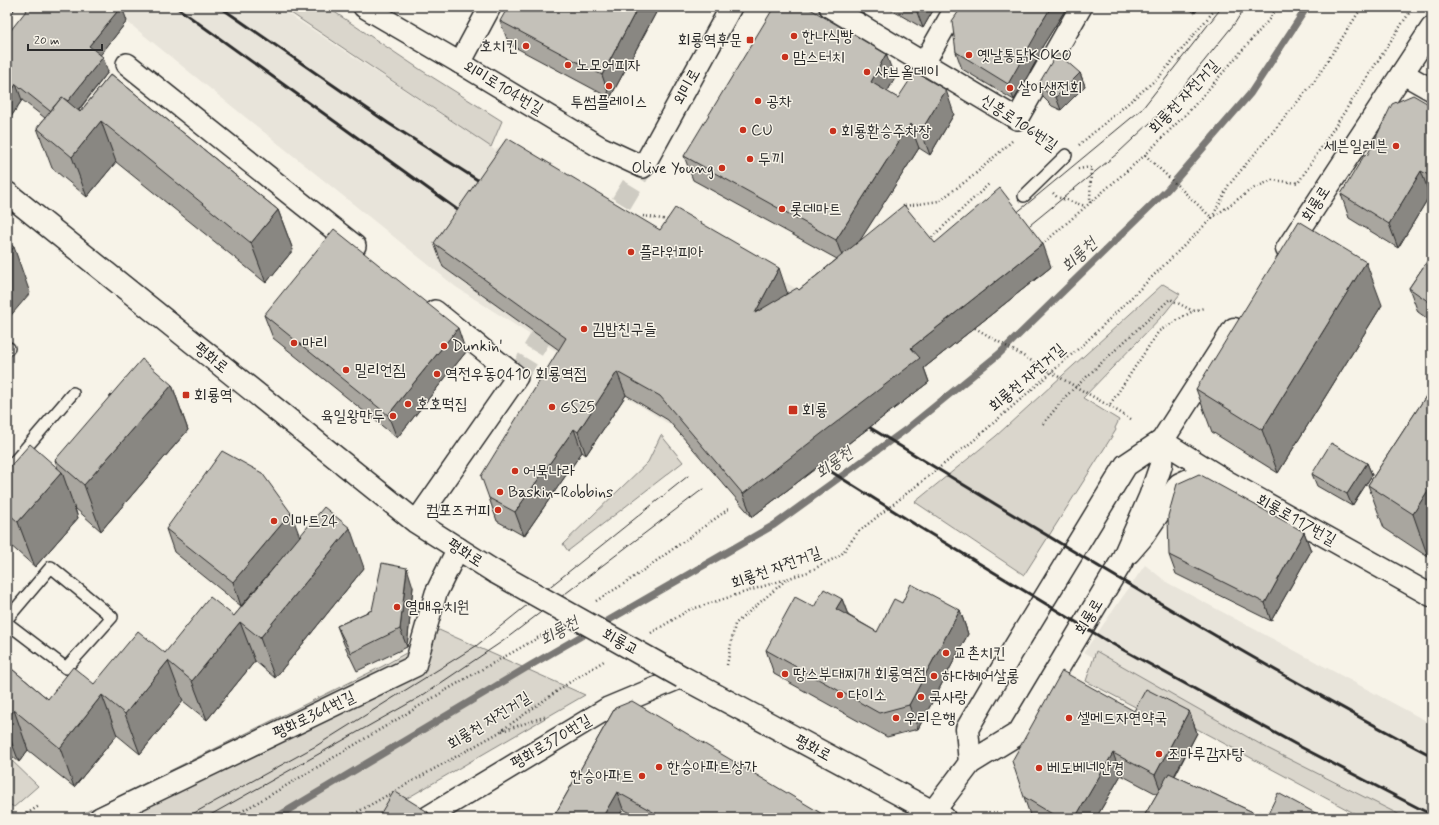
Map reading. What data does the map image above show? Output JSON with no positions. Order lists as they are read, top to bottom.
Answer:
{
  "streets": {
    "street": [
      "외미로",
      "외미로104번길",
      "신흥로106번길",
      "회룡로",
      "평화로",
      "회룡로117번길",
      "회룡교",
      "평화로364번길",
      "평화로370번길"
    ],
    "path": ["회룡천 자전거길"]
  },
  "crossings": [
    ["외미로", "외미로104번길"],
    ["회룡로", "평화로"],
    ["회룡로", "회룡로117번길"],
    ["평화로", "회룡교"],
    ["평화로", "평화로364번길"],
    ["평화로", "평화로370번길"],
    ["회룡교", "평화로370번길"]
  ],
  "water": ["회룡천"],
  "places": {
    "other": [
      "한나식빵",
      "호치킨",
      "옛날통닭KOKO",
      "맘스터치",
      "노모어피자",
      "샤브올데이",
      "투썸플레이스",
      "살아생전회",
      "공차",
      "CU",
      "회룡환승주차장",
      "세븐일레븐",
      "두끼",
      "Olive Young",
      "롯데마트",
      "플라워피아",
      "김밥친구들",
      "마리",
      "Dunkin'",
      "밀리언짐",
      "역전우동0410 회룡역점",
      "호호떡집",
      "GS25",
      "육일왕만두",
      "어묵나라",
      "Baskin-Robbins",
      "컴포즈커피",
      "이마트24",
      "열매유치원",
      "교촌치킨",
      "땅스부대찌개 회룡역점",
      "하다헤어살롱",
      "다이소",
      "국사랑",
      "우리은행",
      "셀메드자연약국",
      "조마루감자탕",
      "한승아파트상가",
      "베도베네안경",
      "한승아파트"
    ],
    "transit": ["회룡역후문", "회룡역", "회룡"]
  },
  "scale_bar": "20 m"
}
